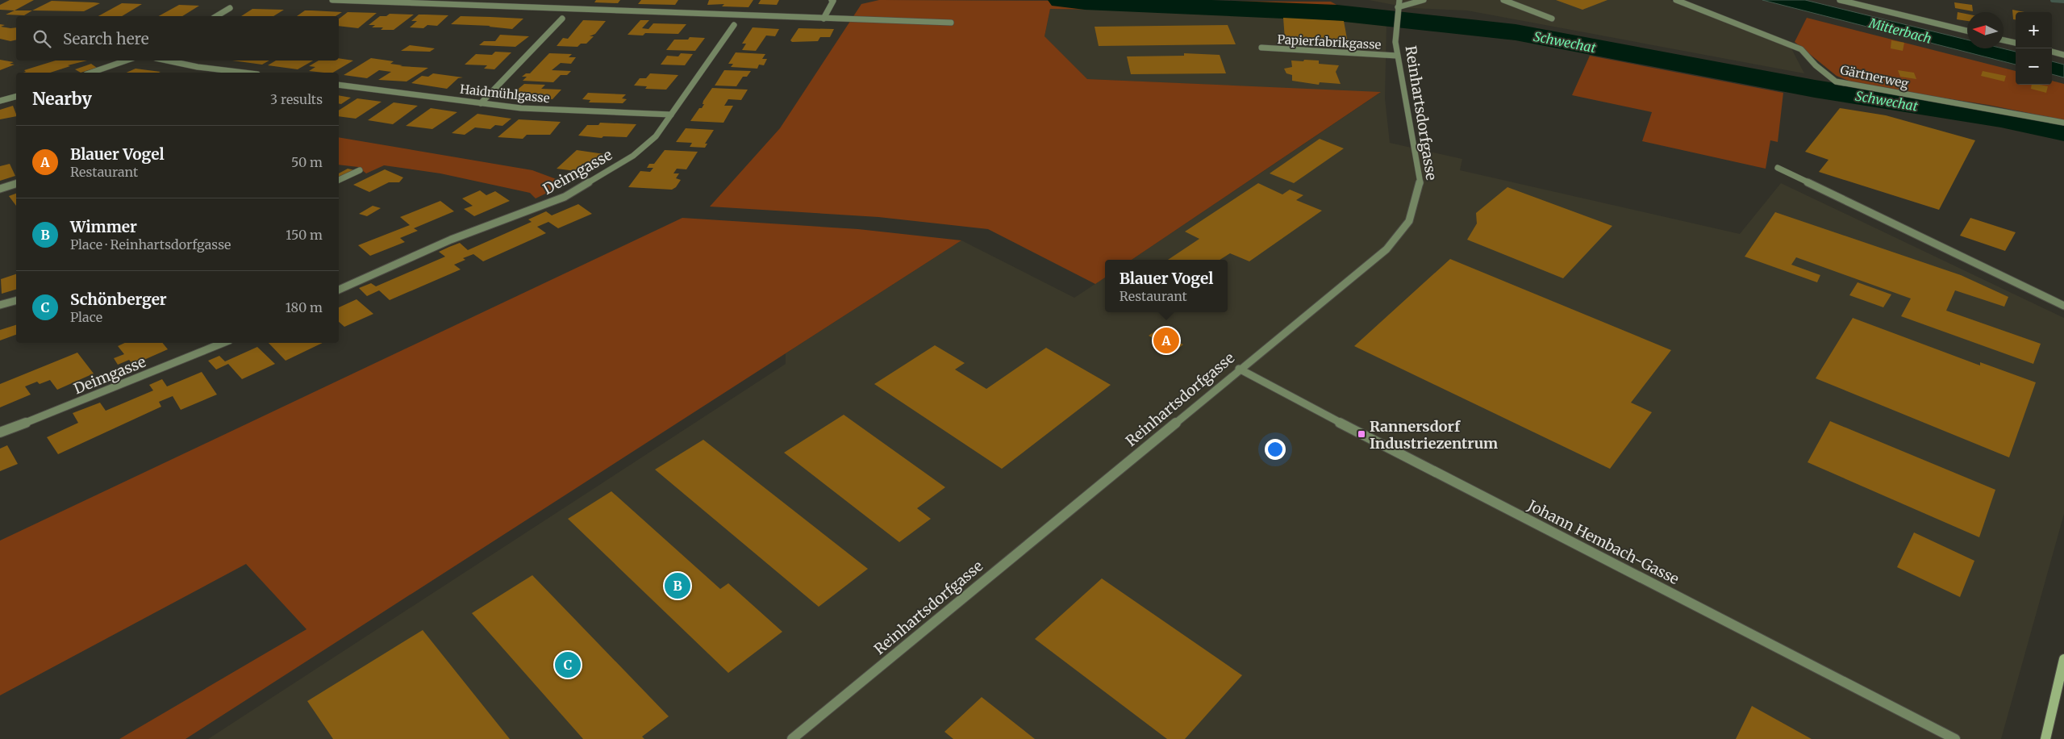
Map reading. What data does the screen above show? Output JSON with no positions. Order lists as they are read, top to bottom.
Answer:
{
  "streets": {
    "street": [
      "Papierfabrikgasse",
      "Gärtnerweg",
      "Haidmühlgasse",
      "Reinhartsdorfgasse",
      "Deimgasse",
      "Johann Hembach-Gasse"
    ]
  },
  "crossings": [
    ["Papierfabrikgasse", "Reinhartsdorfgasse"],
    ["Haidmühlgasse", "Deimgasse"],
    ["Reinhartsdorfgasse", "Johann Hembach-Gasse"]
  ],
  "water": ["Mitterbach", "Schwechat"],
  "places": {
    "transit": ["Rannersdorf Industriezentrum"]
  },
  "north": "left",
  "page": {
    "map_buttons": ["+", "−"],
    "search": "Search here",
    "heading": ["Nearby", "3 results"],
    "list": [
      {
        "mark": "A",
        "name": "Blauer Vogel",
        "note": "Restaurant",
        "value": "50 m"
      },
      {
        "mark": "B",
        "name": "Wimmer",
        "note": "Place · Reinhartsdorfgasse",
        "value": "150 m"
      },
      {
        "mark": "C",
        "name": "Schönberger",
        "note": "Place",
        "value": "180 m"
      }
    ],
    "popup": ["Blauer Vogel", "Restaurant"],
    "pins": ["A", "B", "C"]
  }
}
